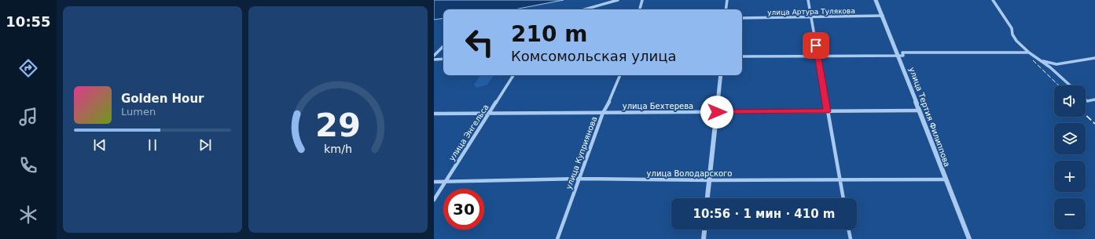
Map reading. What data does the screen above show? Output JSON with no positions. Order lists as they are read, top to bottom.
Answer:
{
  "streets": {
    "street": [
      "улица Артура Тулякова",
      "улица Бехтерева",
      "улица Тертия Филиппова",
      "улица Энгельса",
      "улица Куприянова",
      "улица Володарского"
    ]
  },
  "crossings": [
    ["улица Артура Тулякова", "улица Тертия Филиппова"],
    ["улица Бехтерева", "улица Тертия Филиппова"],
    ["улица Бехтерева", "улица Энгельса"],
    ["улица Бехтерева", "улица Куприянова"],
    ["улица Тертия Филиппова", "улица Володарского"],
    ["улица Энгельса", "улица Володарского"],
    ["улица Куприянова", "улица Володарского"]
  ],
  "page": {
    "tabs": "10:55",
    "turn": ["210 m", "Комсомольская улица"],
    "map_buttons": ["+", "−"],
    "song": ["Golden Hour", "Lumen"],
    "limit": "30",
    "trip": "10:56 · 1 мин · 410 m",
    "gauge": ["29", "km/h"]
  }
}
